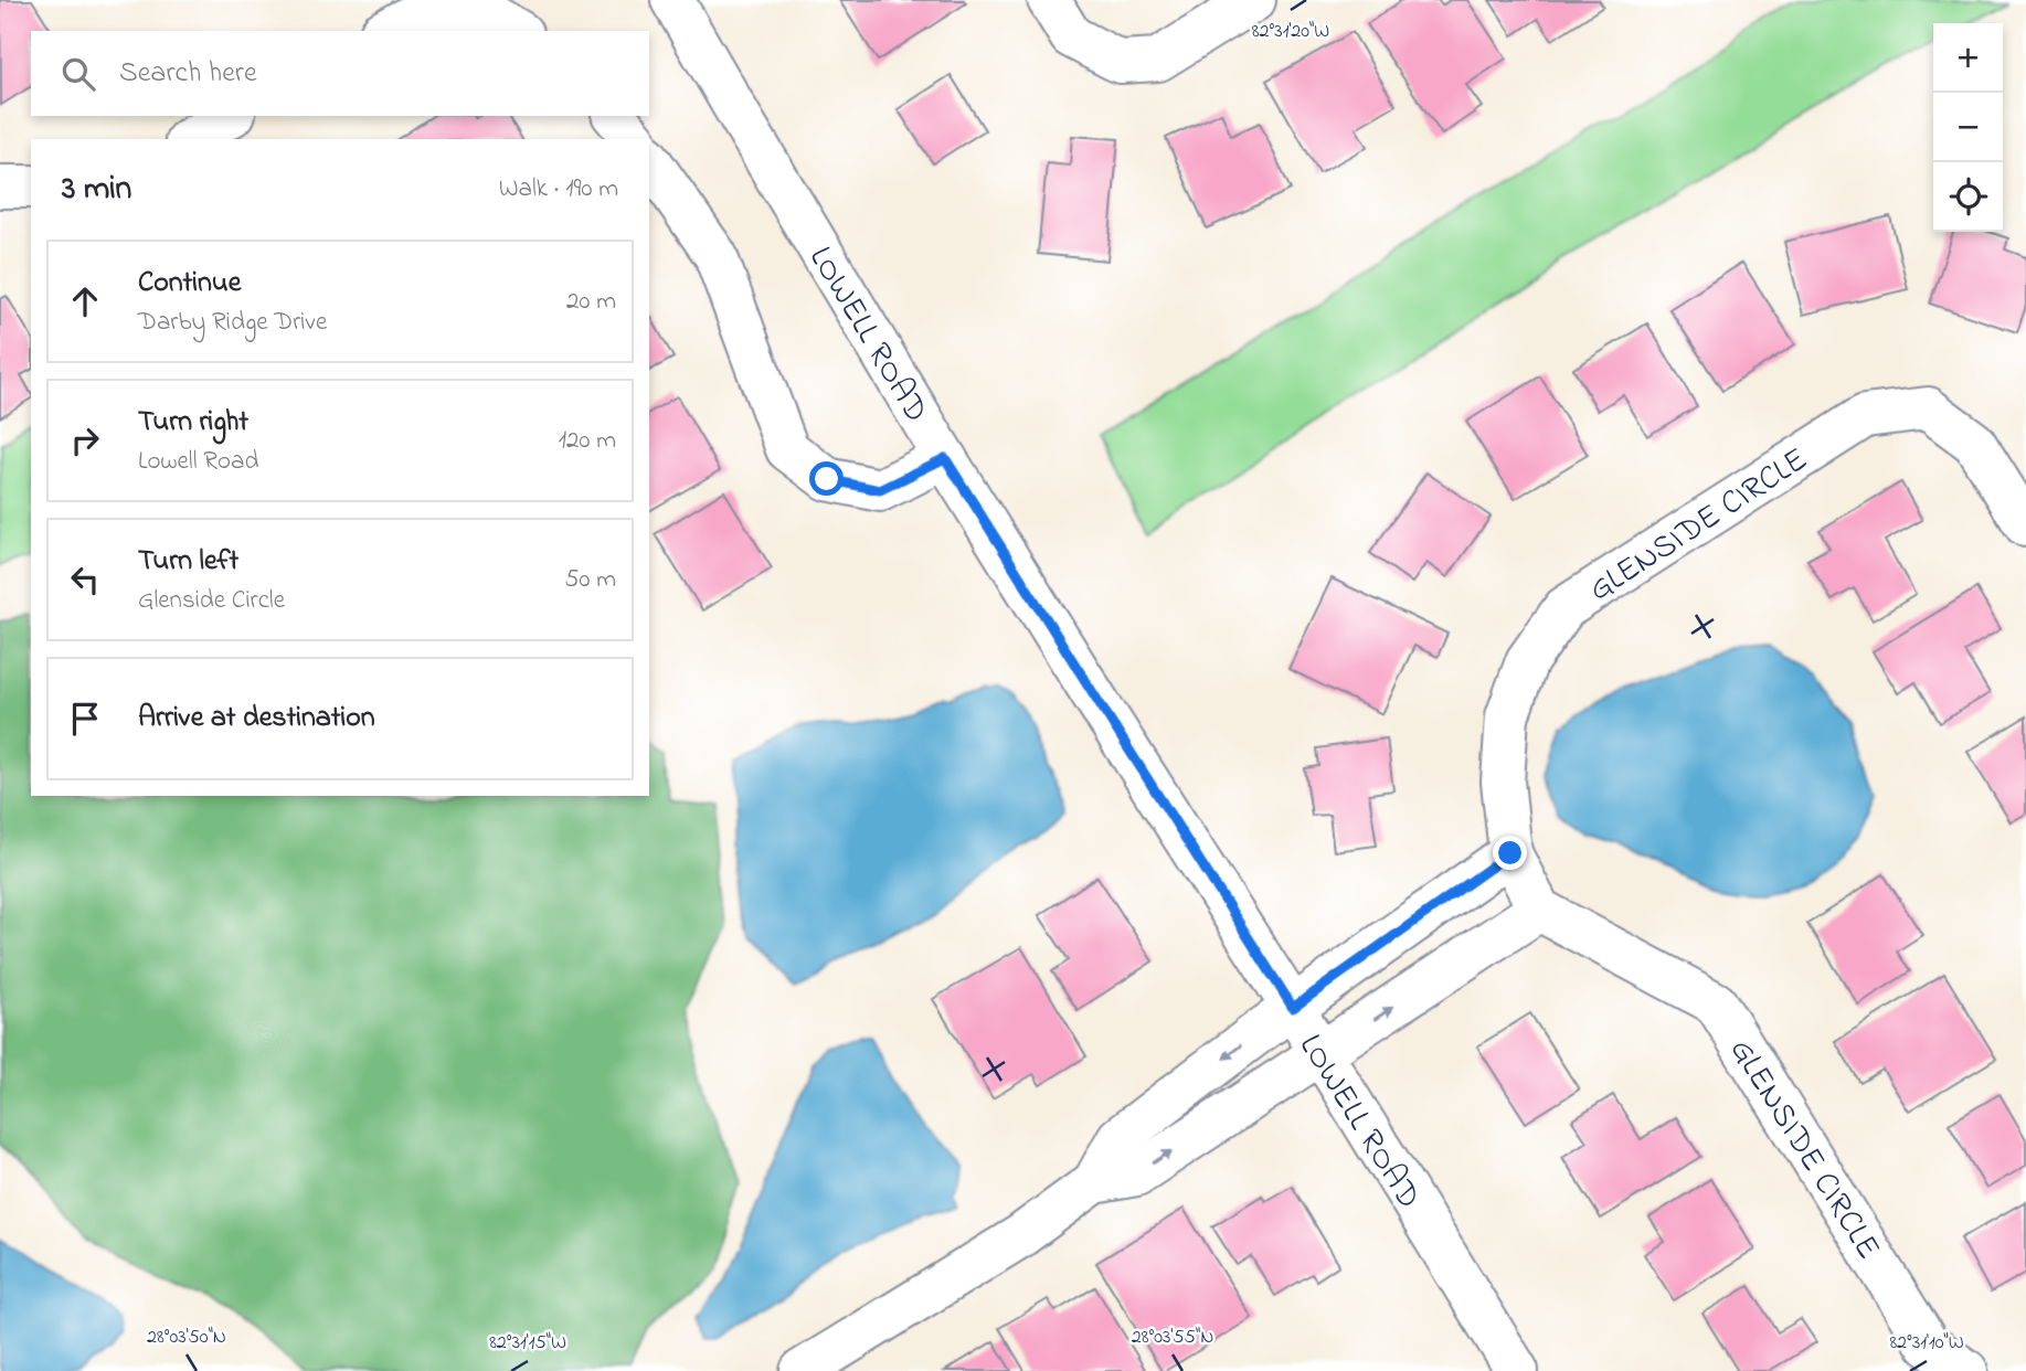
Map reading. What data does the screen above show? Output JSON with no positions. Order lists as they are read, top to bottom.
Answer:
{
  "streets": {
    "street": ["LOWELL ROAD", "GLENSIDE CIRCLE"]
  },
  "page": {
    "map_buttons": ["+", "−"],
    "search": "Search here",
    "heading": ["3 min", "Walk · 190 m"],
    "list": [
      ["Continue", "Darby Ridge Drive", "20 m"],
      ["Turn right", "Lowell Road", "120 m"],
      ["Turn left", "Glenside Circle", "50 m"],
      "Arrive at destination"
    ]
  },
  "coordinates": [
    "82°31'20\"W",
    "28°03'50\"N",
    "28°03'55\"N",
    "82°31'15\"W",
    "82°31'10\"W"
  ]
}
